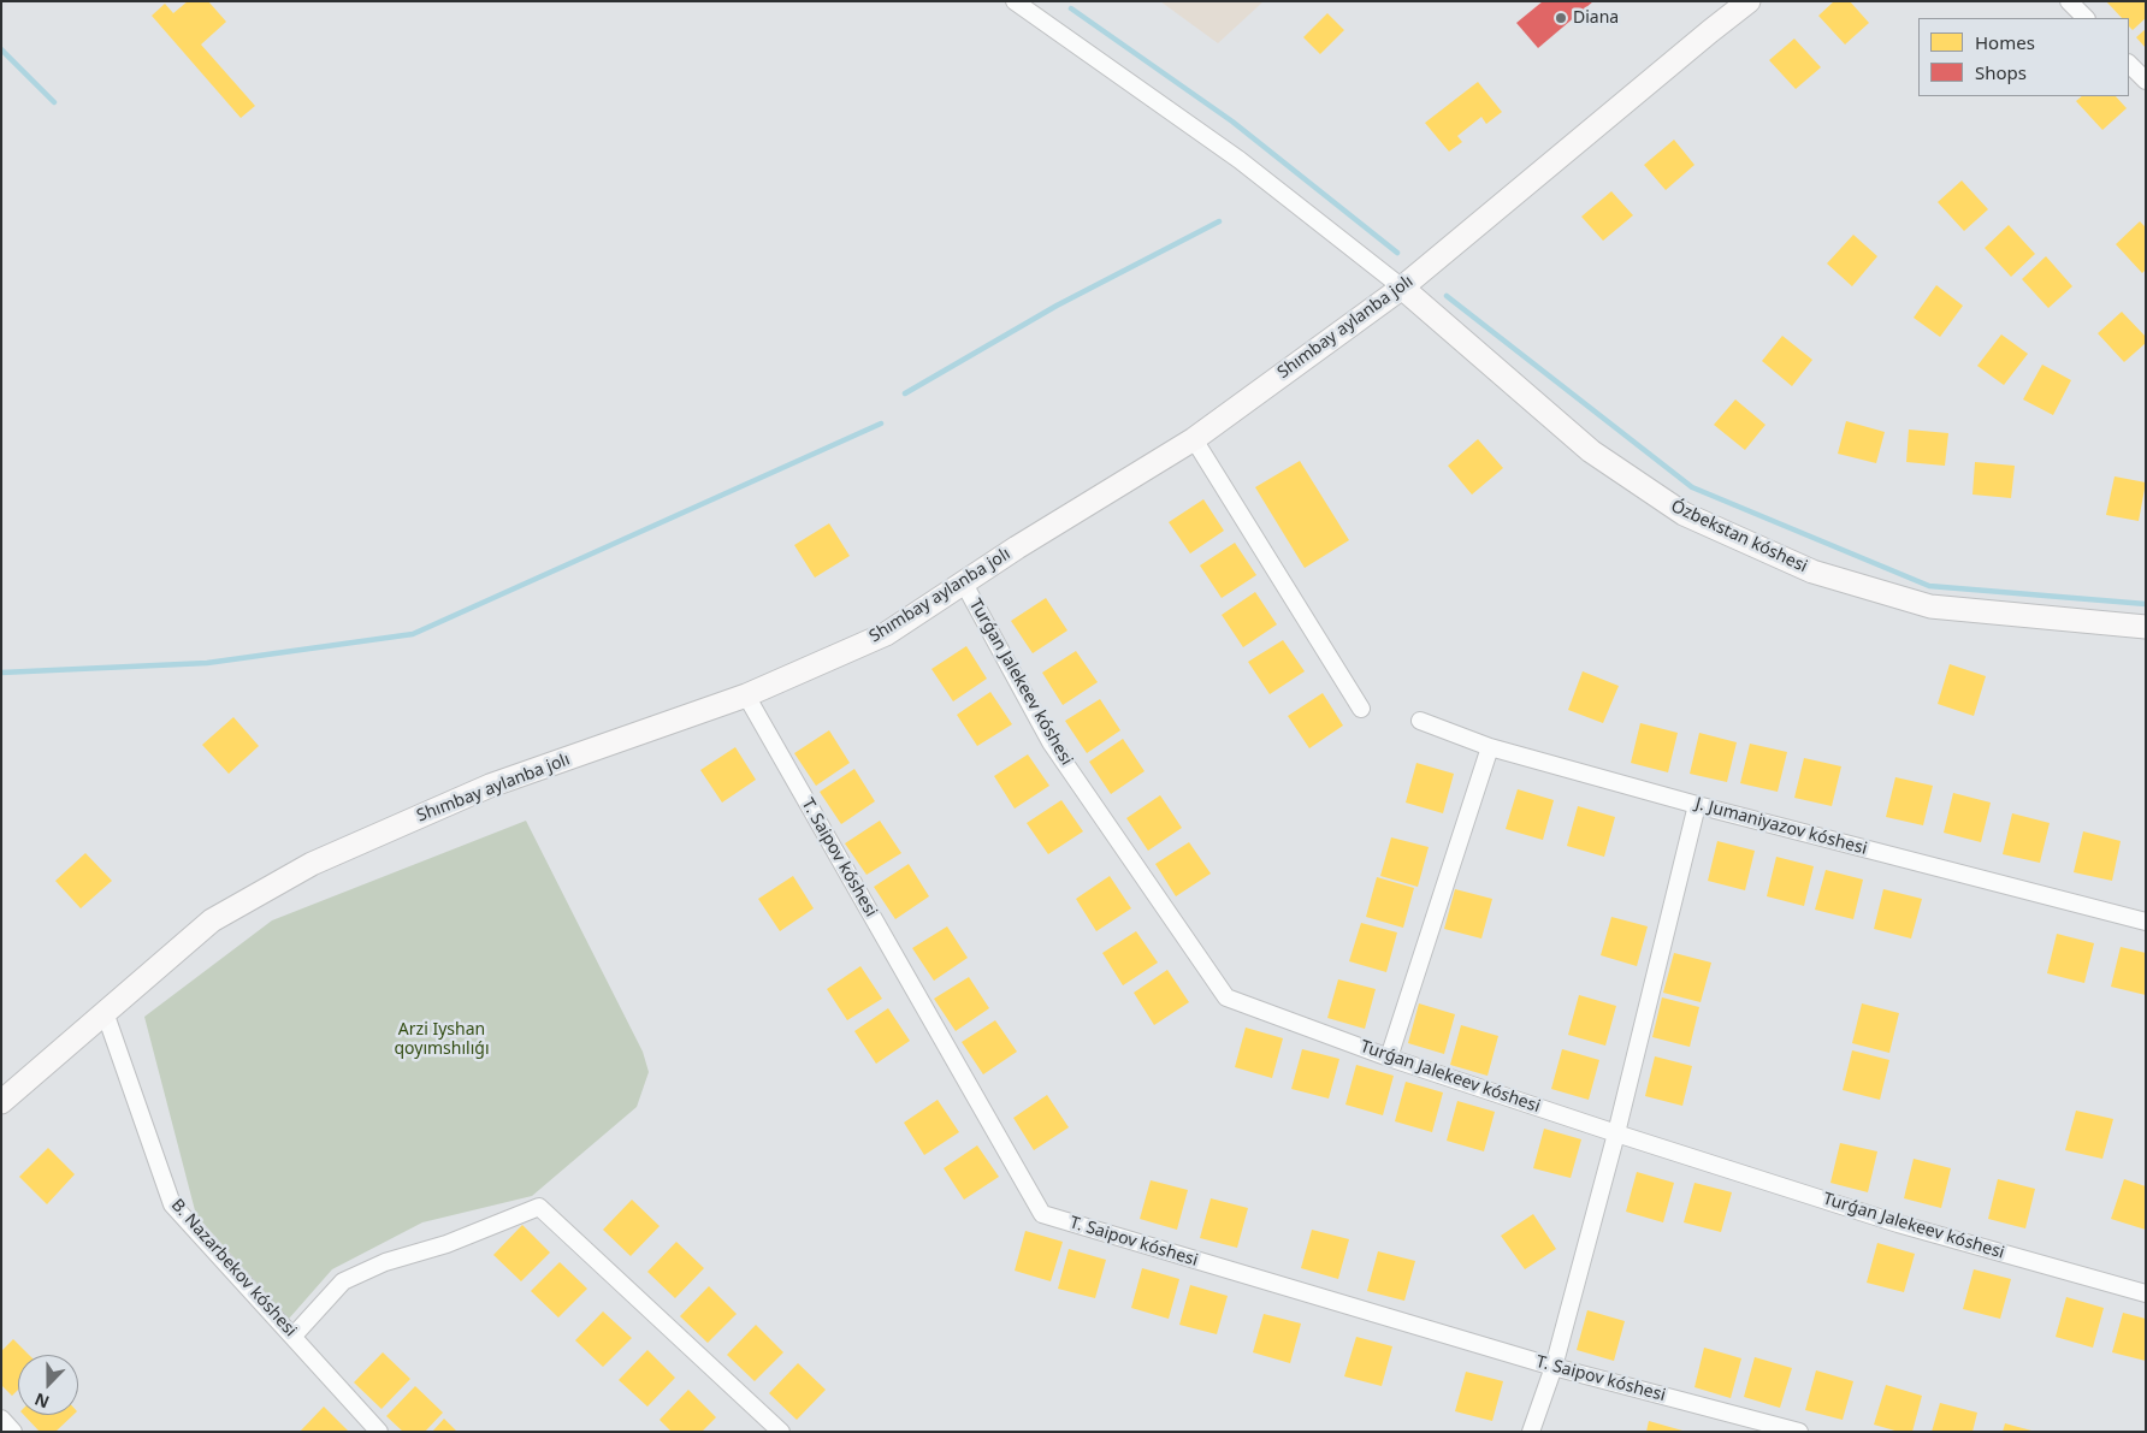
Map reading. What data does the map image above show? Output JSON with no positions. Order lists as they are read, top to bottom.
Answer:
{
  "streets": {
    "main road": ["Shımbay aylanba jolı", "Ózbekstan kóshesi"],
    "street": [
      "Turǵan Jalekeev kóshesi",
      "J. Jumaniyazov kóshesi",
      "T. Saipov kóshesi",
      "B. Nazarbekov kóshesi"
    ]
  },
  "crossings": [
    ["Shımbay aylanba jolı", "Ózbekstan kóshesi"],
    ["Shımbay aylanba jolı", "Turǵan Jalekeev kóshesi"],
    ["Shımbay aylanba jolı", "T. Saipov kóshesi"],
    ["Shımbay aylanba jolı", "B. Nazarbekov kóshesi"]
  ],
  "parks": ["Arzi Iyshan qoyımshılıǵı"],
  "places": ["Diana"],
  "legend": ["Homes", "Shops"],
  "north": "bottom"
}
